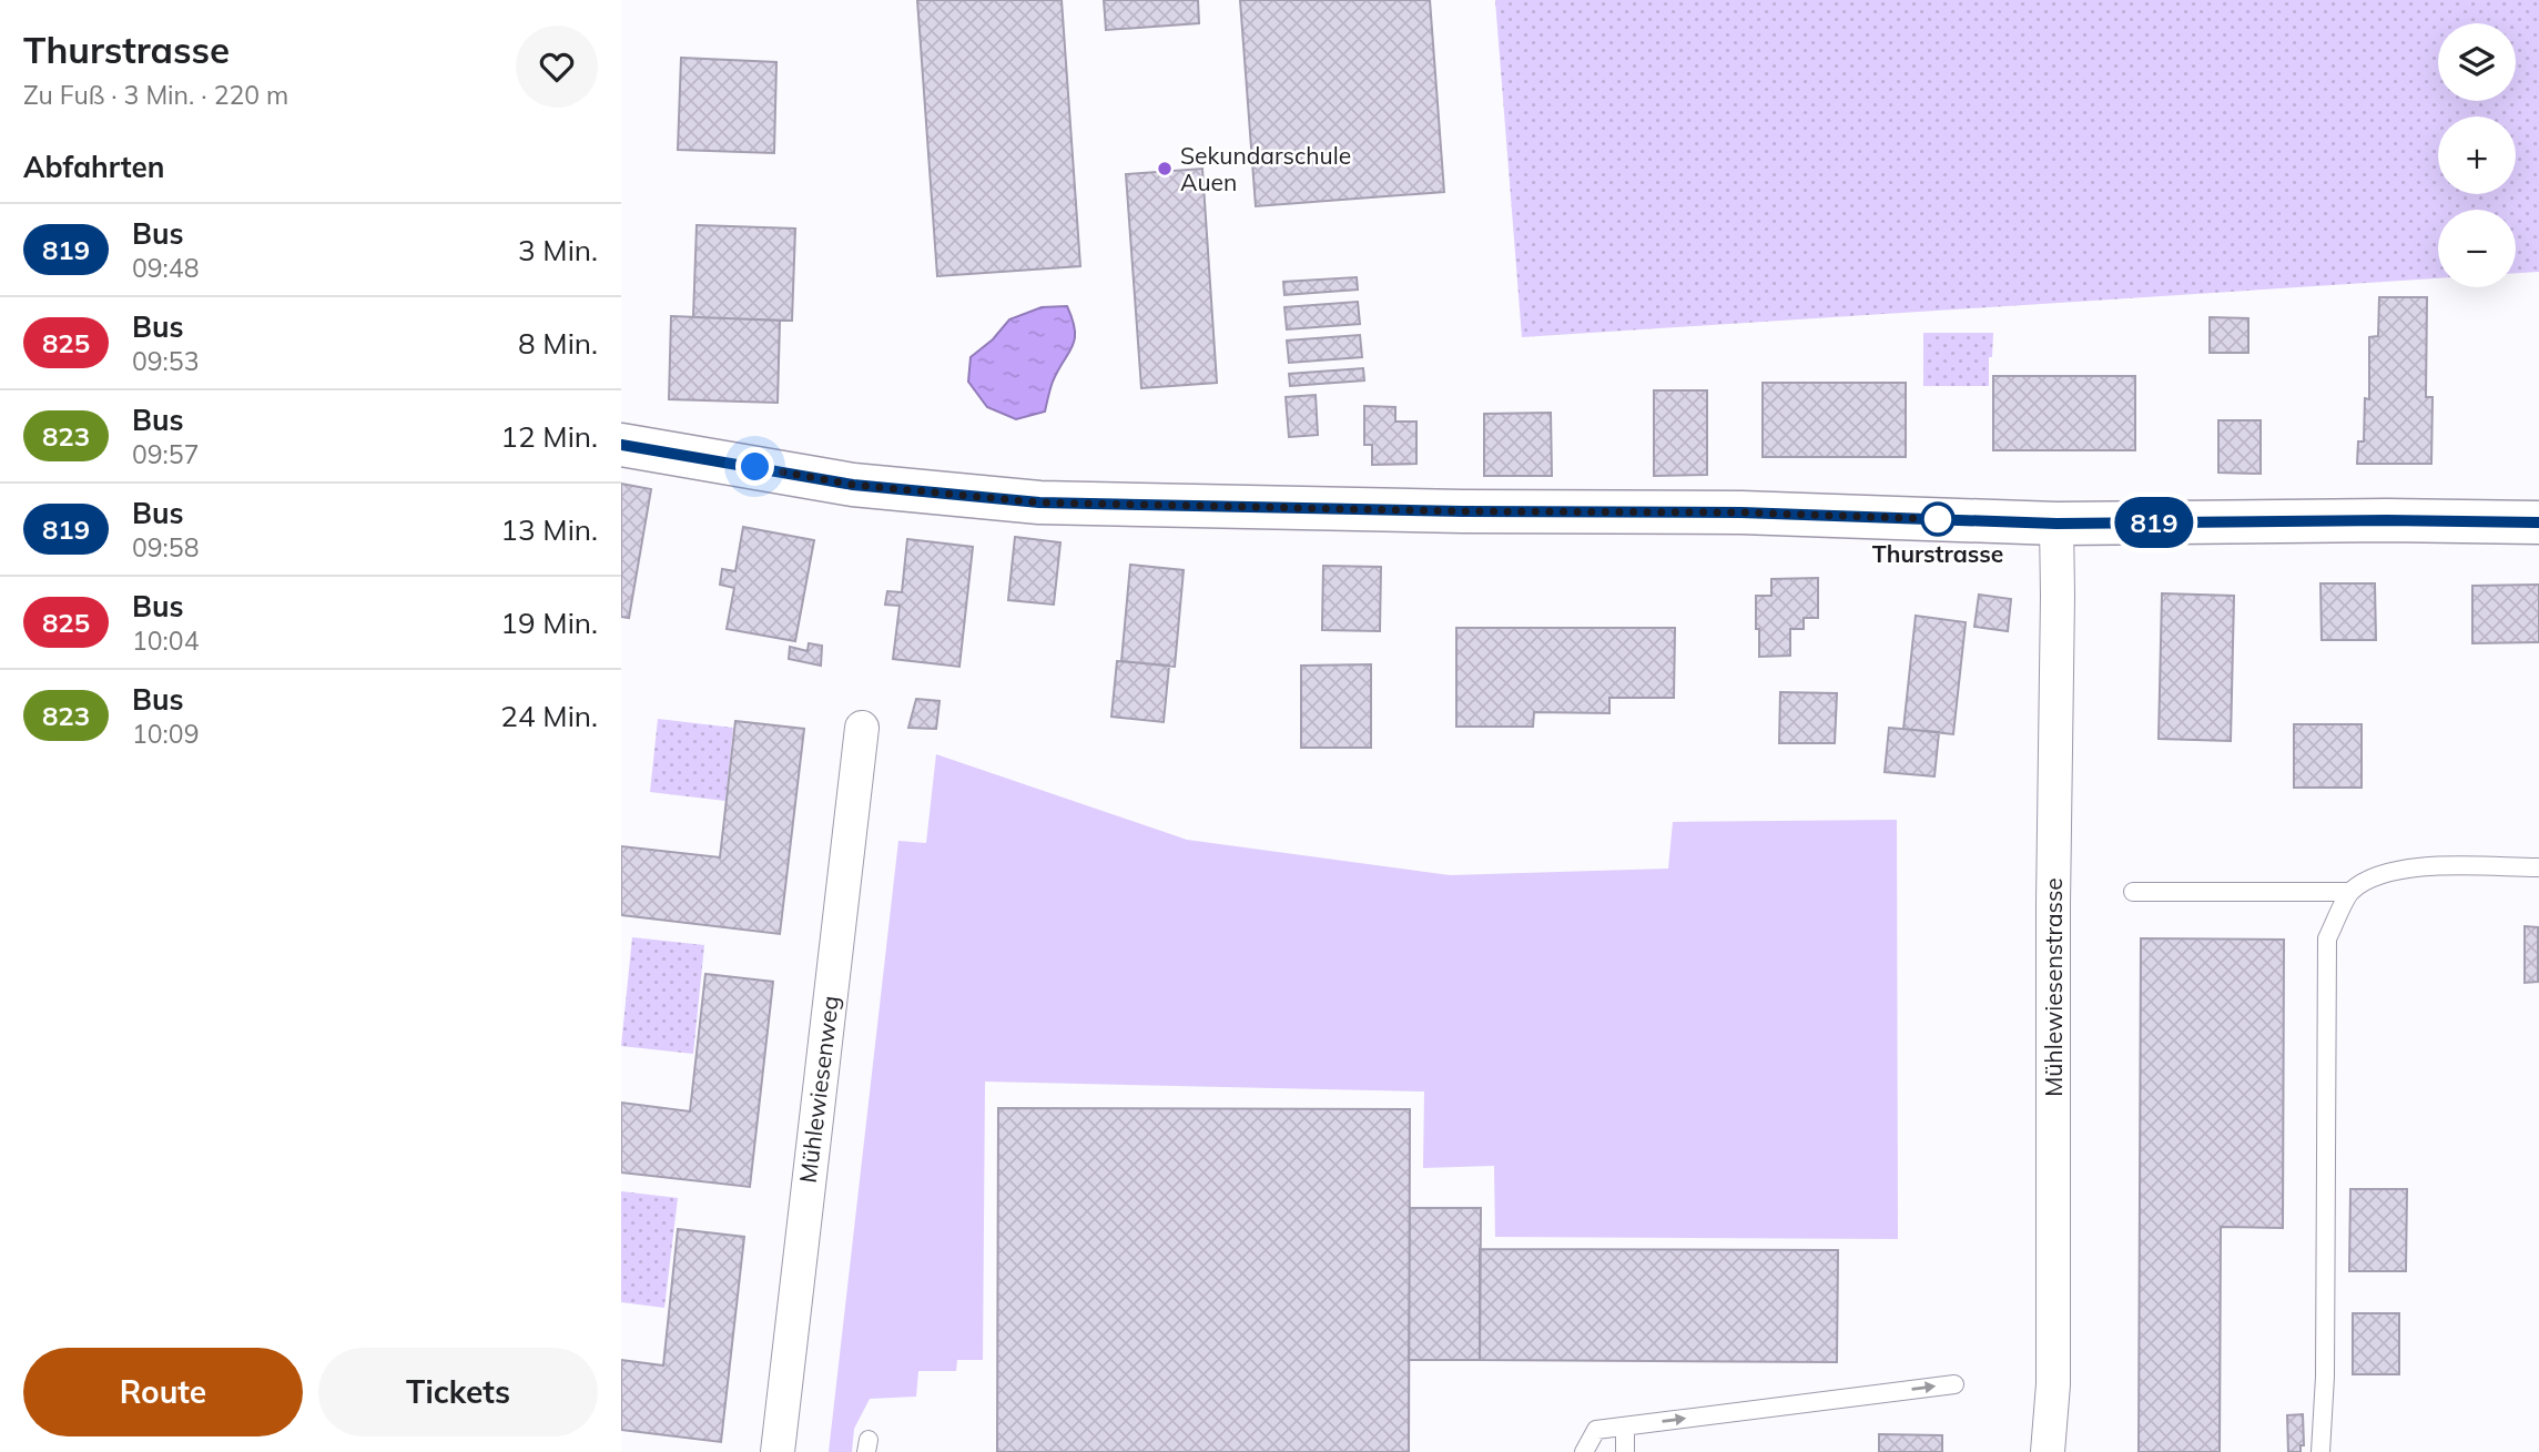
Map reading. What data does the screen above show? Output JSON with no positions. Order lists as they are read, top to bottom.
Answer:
{
  "streets": {
    "street": ["Mühlewiesenstrasse", "Mühlewiesenweg"]
  },
  "places": ["Sekundarschule Auen", "Thurstrasse"],
  "lines": ["bus line 819"],
  "page": {
    "heading": [
      ["Thurstrasse", "Zu Fuß · 3 Min. · 220 m"],
      "Abfahrten"
    ],
    "on_map": "819",
    "map_buttons": ["+", "−"],
    "list": [
      {
        "mark": "819",
        "name": "Bus",
        "note": "09:48",
        "value": "3 Min."
      },
      {
        "mark": "825",
        "name": "Bus",
        "note": "09:53",
        "value": "8 Min."
      },
      {
        "mark": "823",
        "name": "Bus",
        "note": "09:57",
        "value": "12 Min."
      },
      {
        "mark": "819",
        "name": "Bus",
        "note": "09:58",
        "value": "13 Min."
      },
      {
        "mark": "825",
        "name": "Bus",
        "note": "10:04",
        "value": "19 Min."
      },
      {
        "mark": "823",
        "name": "Bus",
        "note": "10:09",
        "value": "24 Min."
      }
    ],
    "buttons": ["Route", "Tickets"]
  }
}
